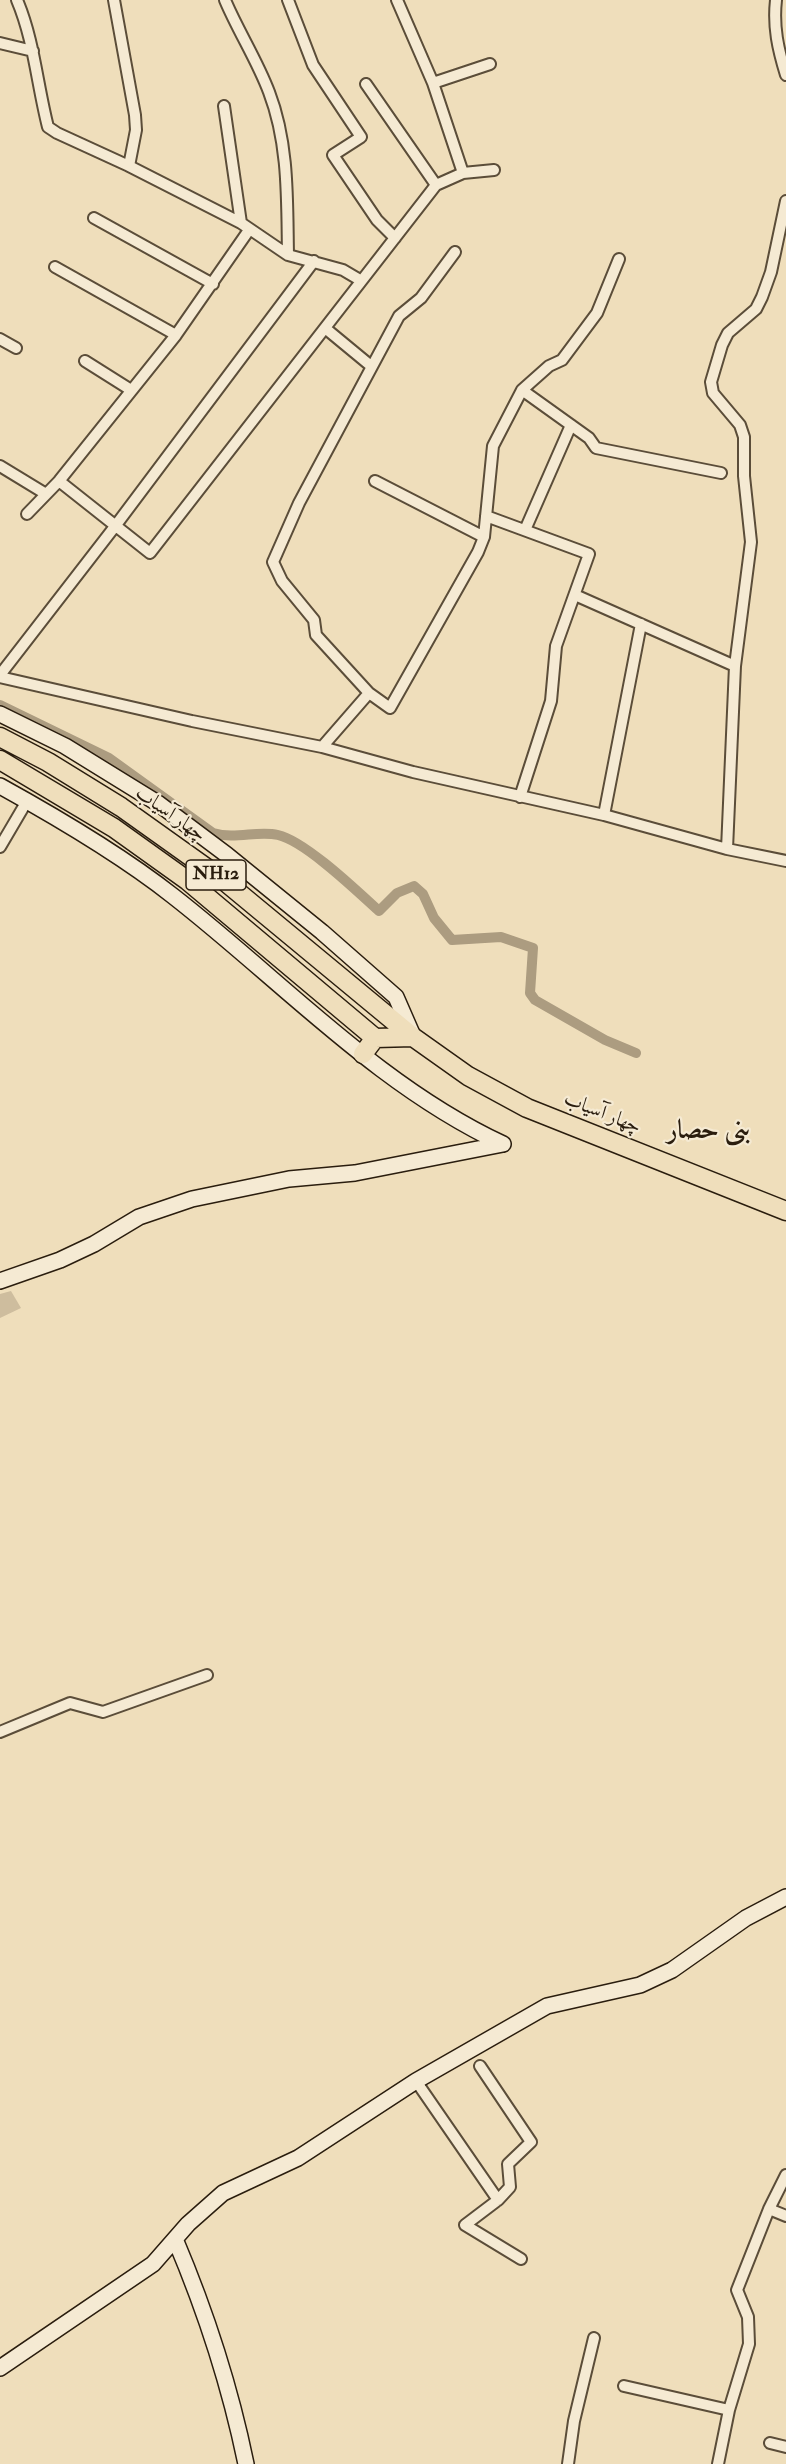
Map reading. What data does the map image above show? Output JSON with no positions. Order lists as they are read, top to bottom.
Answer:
{
  "streets": {
    "highway": ["چهار آسیاب", "NH12"]
  },
  "districts": ["بنی حصار"]
}
